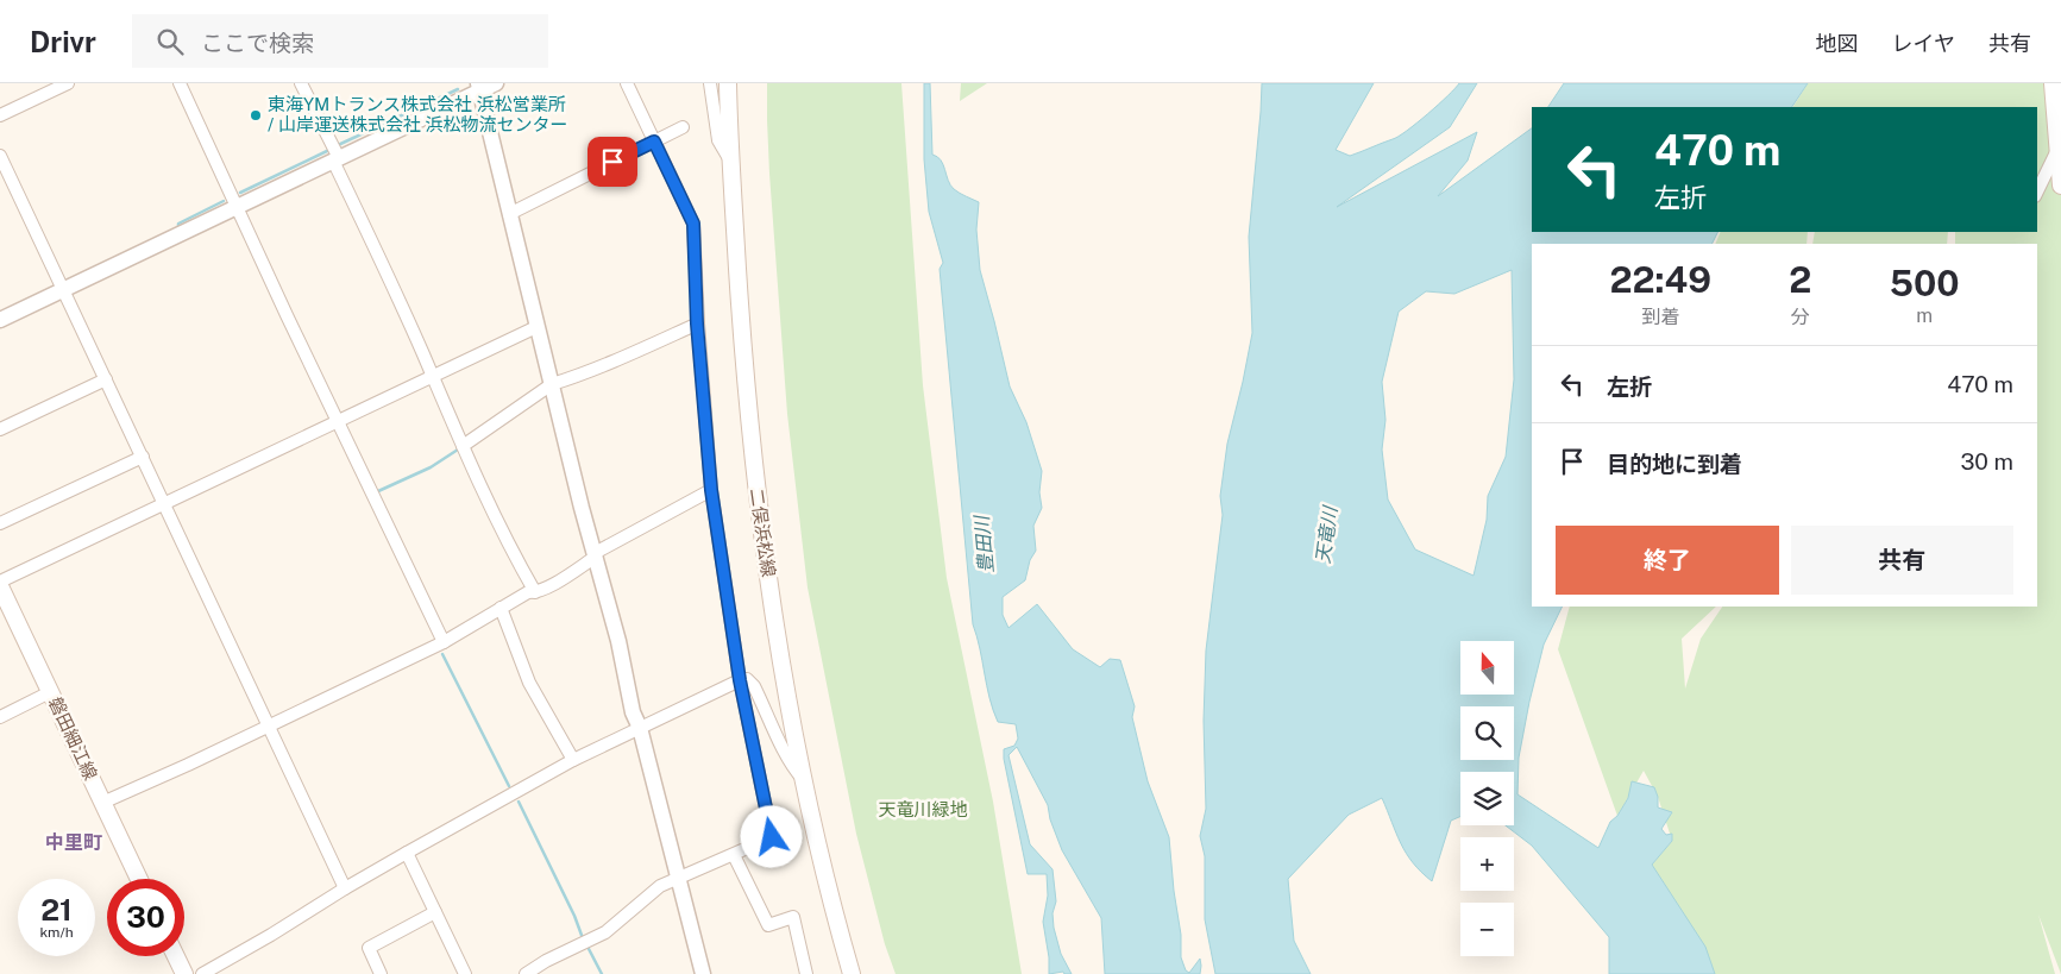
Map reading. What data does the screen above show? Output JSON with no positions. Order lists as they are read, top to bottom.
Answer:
{
  "streets": {
    "main road": ["二俣浜松線", "磐田細江線"]
  },
  "districts": ["中里町"],
  "water": ["天竜川", "豊田川"],
  "parks": ["天竜川緑地"],
  "places": ["東海YMトランス株式会社 浜松営業所 / 山岸運送株式会社 浜松物流センター"],
  "north": "top",
  "page": {
    "header": "Drivr",
    "search": "ここで検索",
    "nav": ["地図", "レイヤ", "共有"],
    "turn": ["470 m", "左折"],
    "eta": [
      "22:49",
      "到着",
      "2",
      "分",
      "500",
      "m"
    ],
    "list": [
      {
        "name": "左折",
        "value": "470 m"
      },
      {
        "name": "目的地に到着",
        "value": "30 m"
      }
    ],
    "buttons": ["終了", "共有"],
    "map_buttons": ["+", "−"],
    "speed": "21 km/h",
    "limit": "30"
  }
}
